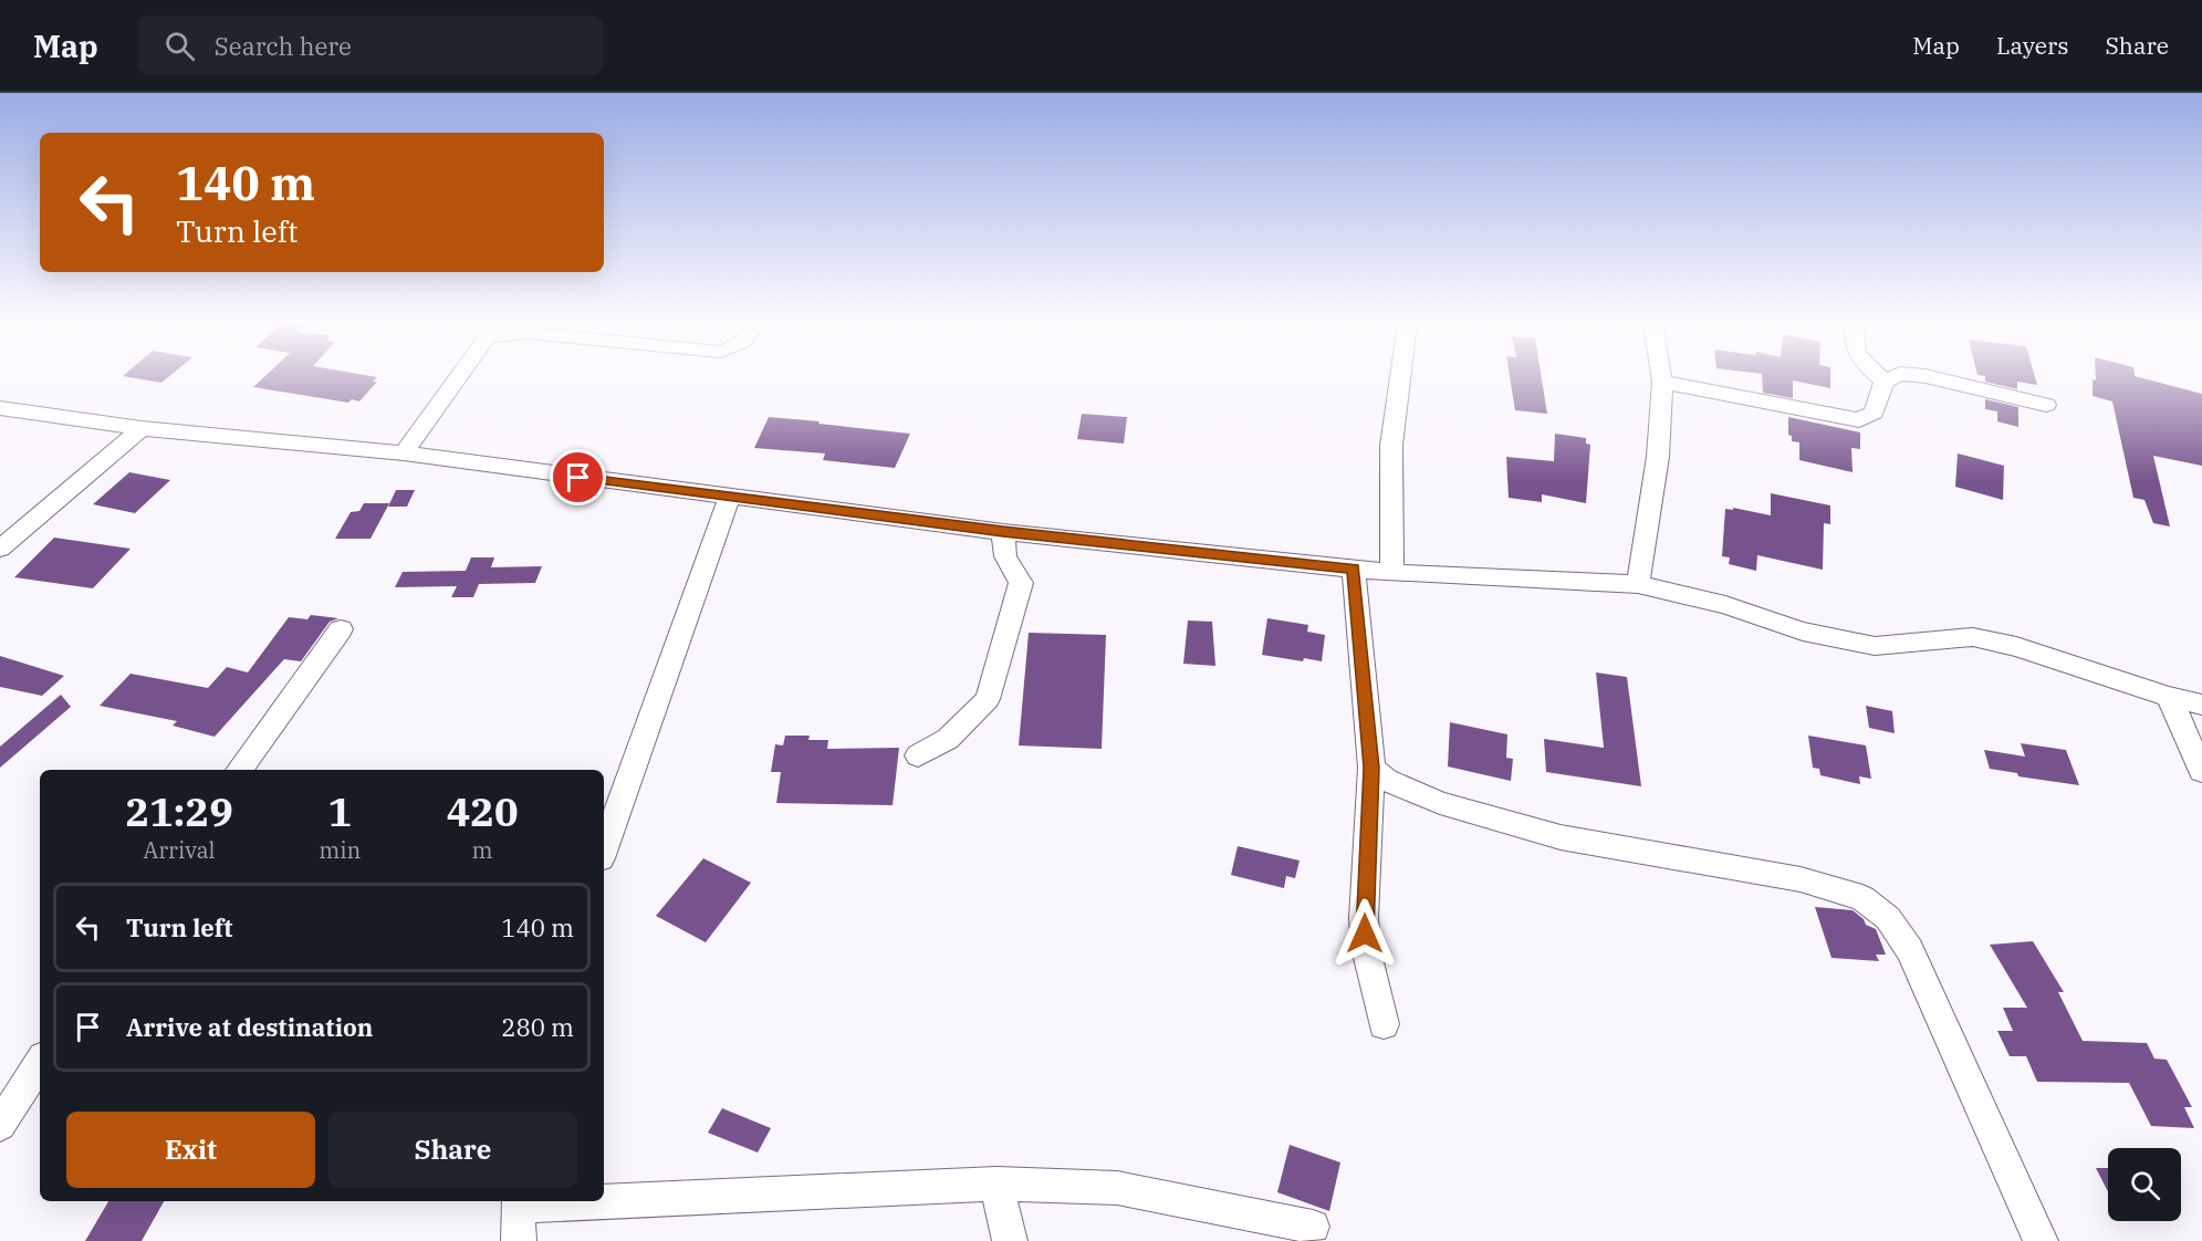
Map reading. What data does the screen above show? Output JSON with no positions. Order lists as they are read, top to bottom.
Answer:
{
  "page": {
    "header": "Map",
    "search": "Search here",
    "nav": ["Map", "Layers", "Share"],
    "turn": ["140 m", "Turn left"],
    "eta": [
      "21:29",
      "Arrival",
      "1",
      "min",
      "420",
      "m"
    ],
    "list": [
      {
        "name": "Turn left",
        "value": "140 m"
      },
      {
        "name": "Arrive at destination",
        "value": "280 m"
      }
    ],
    "buttons": ["Exit", "Share"]
  }
}
